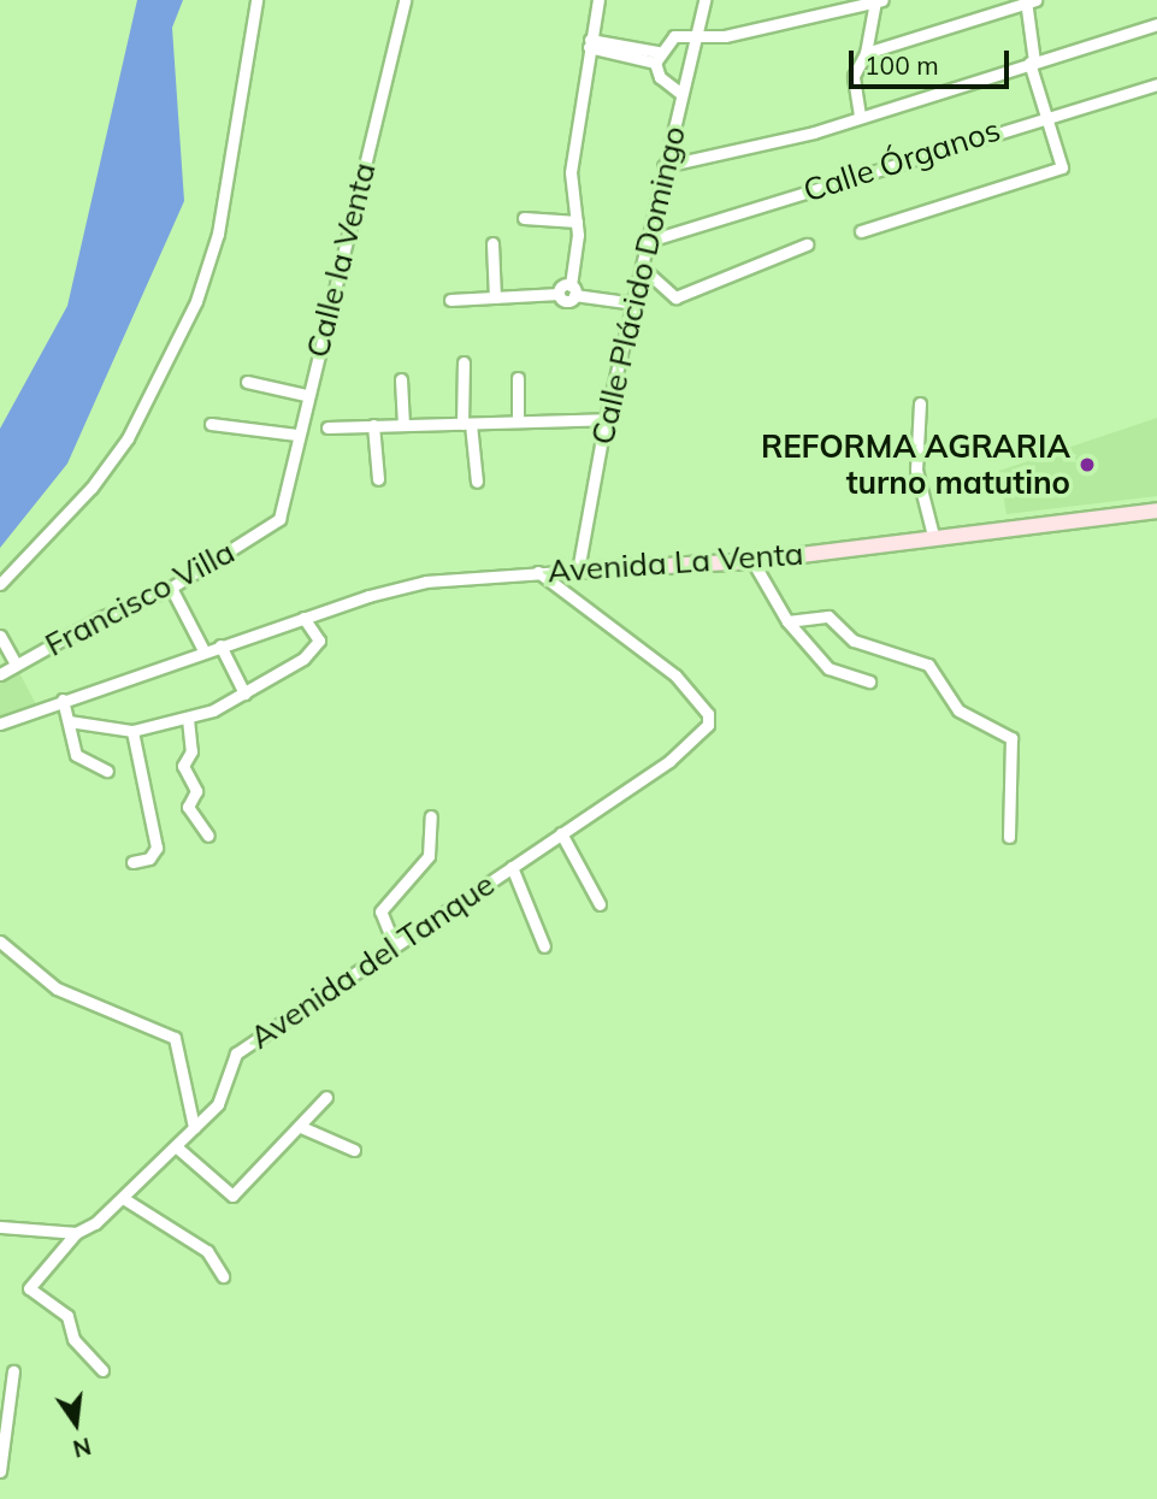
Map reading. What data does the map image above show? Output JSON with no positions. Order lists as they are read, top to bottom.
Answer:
{
  "streets": {
    "main road": ["Avenida La Venta"],
    "street": [
      "Calle Órganos",
      "Calle la Venta",
      "Calle Plácido Domingo",
      "Francisco Villa",
      "Avenida del Tanque"
    ]
  },
  "crossings": [
    ["Calle Órganos", "Calle Plácido Domingo"],
    ["Calle la Venta", "Francisco Villa"],
    ["Calle Plácido Domingo", "Avenida La Venta"],
    ["Avenida La Venta", "Avenida del Tanque"]
  ],
  "places": ["REFORMA AGRARIA turno matutino"],
  "scale_bar": "100 m",
  "north": "bottom"
}
